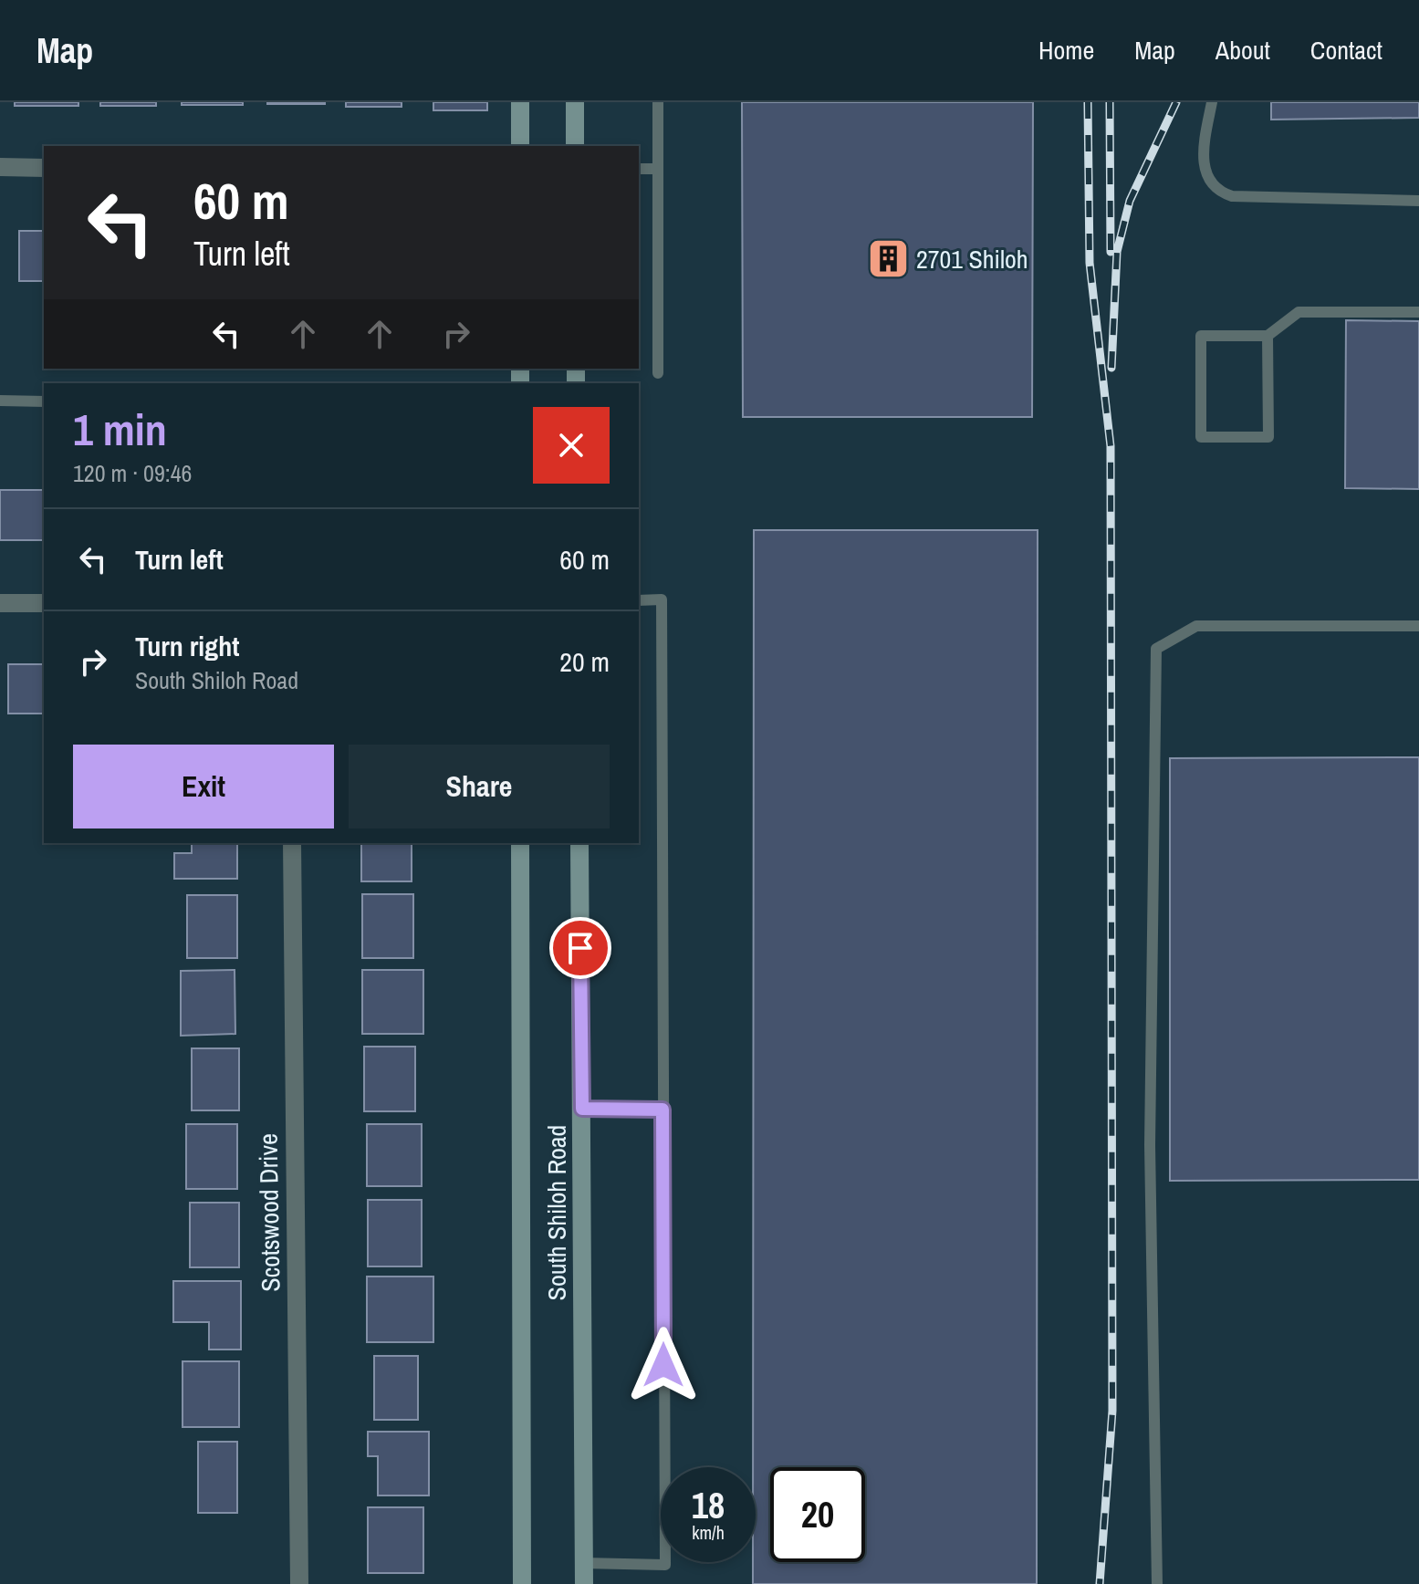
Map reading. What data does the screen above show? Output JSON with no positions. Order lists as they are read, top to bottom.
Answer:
{
  "streets": {
    "main road": ["South Shiloh Road"],
    "street": ["Scotswood Drive"]
  },
  "places": {
    "building": ["2701 Shiloh"]
  },
  "page": {
    "header": "Map",
    "nav": [
      "Home",
      "Map",
      "About",
      "Contact"
    ],
    "turn": ["60 m", "Turn left"],
    "heading": ["1 min", "120 m · 09:46"],
    "list": [
      {
        "name": "Turn left",
        "value": "60 m"
      },
      {
        "name": "Turn right",
        "note": "South Shiloh Road",
        "value": "20 m"
      }
    ],
    "buttons": ["Exit", "Share"],
    "speed": "18 km/h",
    "limit": "20"
  }
}
